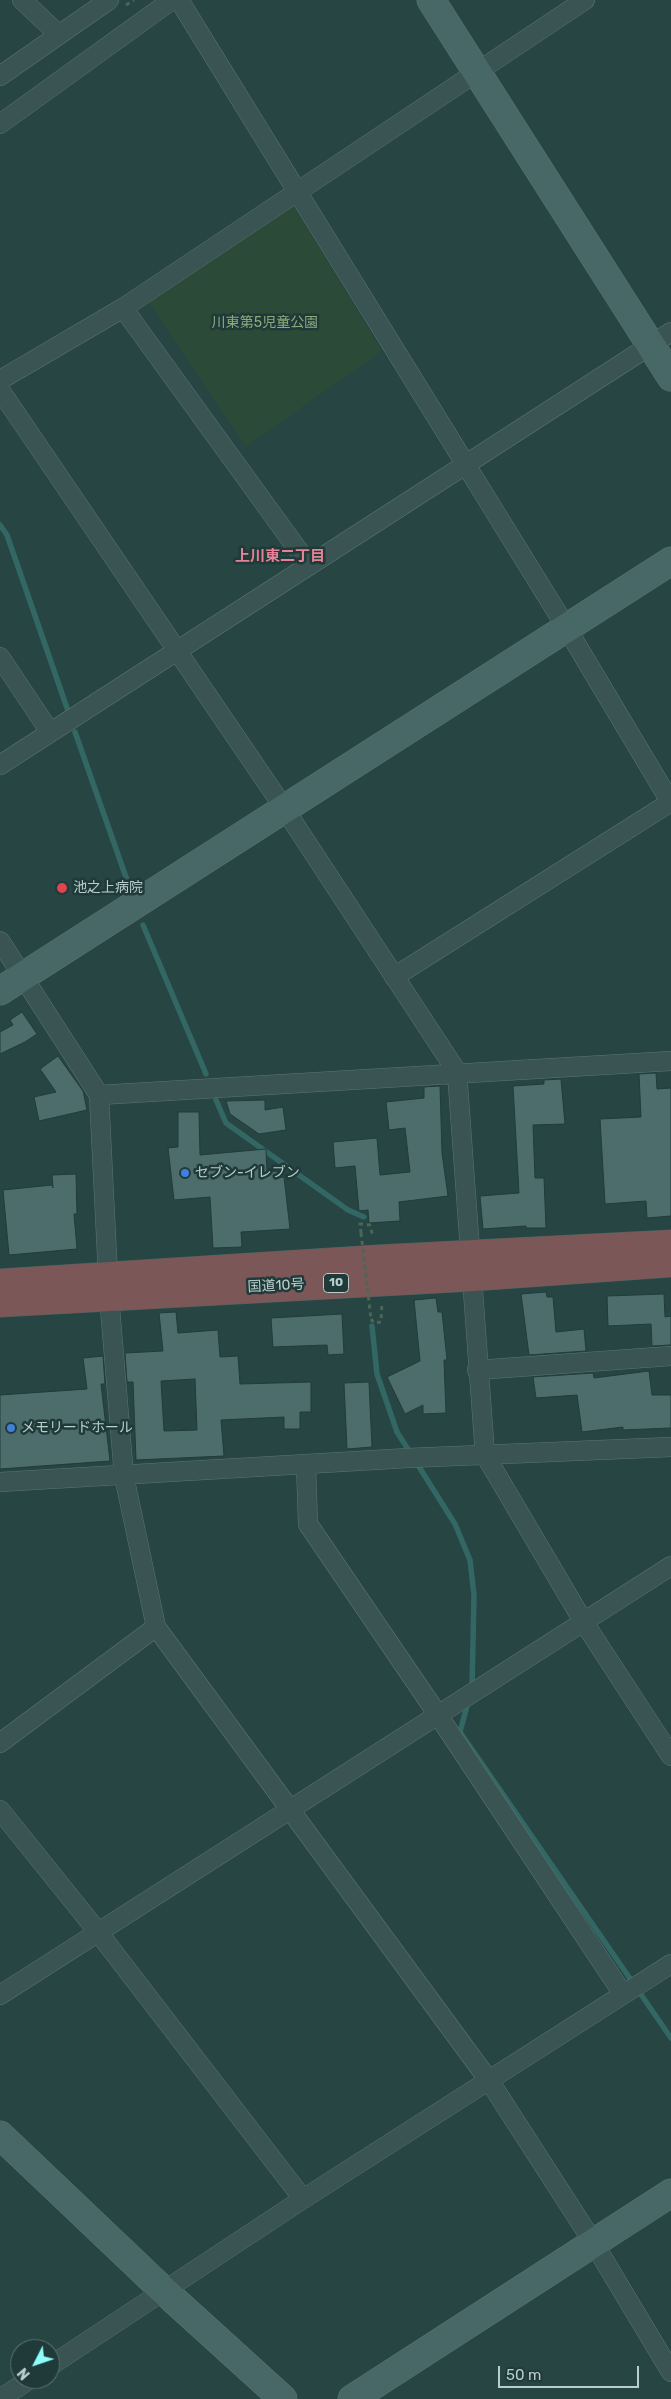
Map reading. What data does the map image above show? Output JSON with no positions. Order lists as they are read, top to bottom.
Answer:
{
  "streets": {
    "highway": ["10", "国道10号"]
  },
  "districts": ["上川東二丁目"],
  "parks": ["川東第5児童公園"],
  "places": ["池之上病院", "セブン-イレブン", "メモリードホール"],
  "scale_bar": "50 m",
  "north": "bottom left"
}
